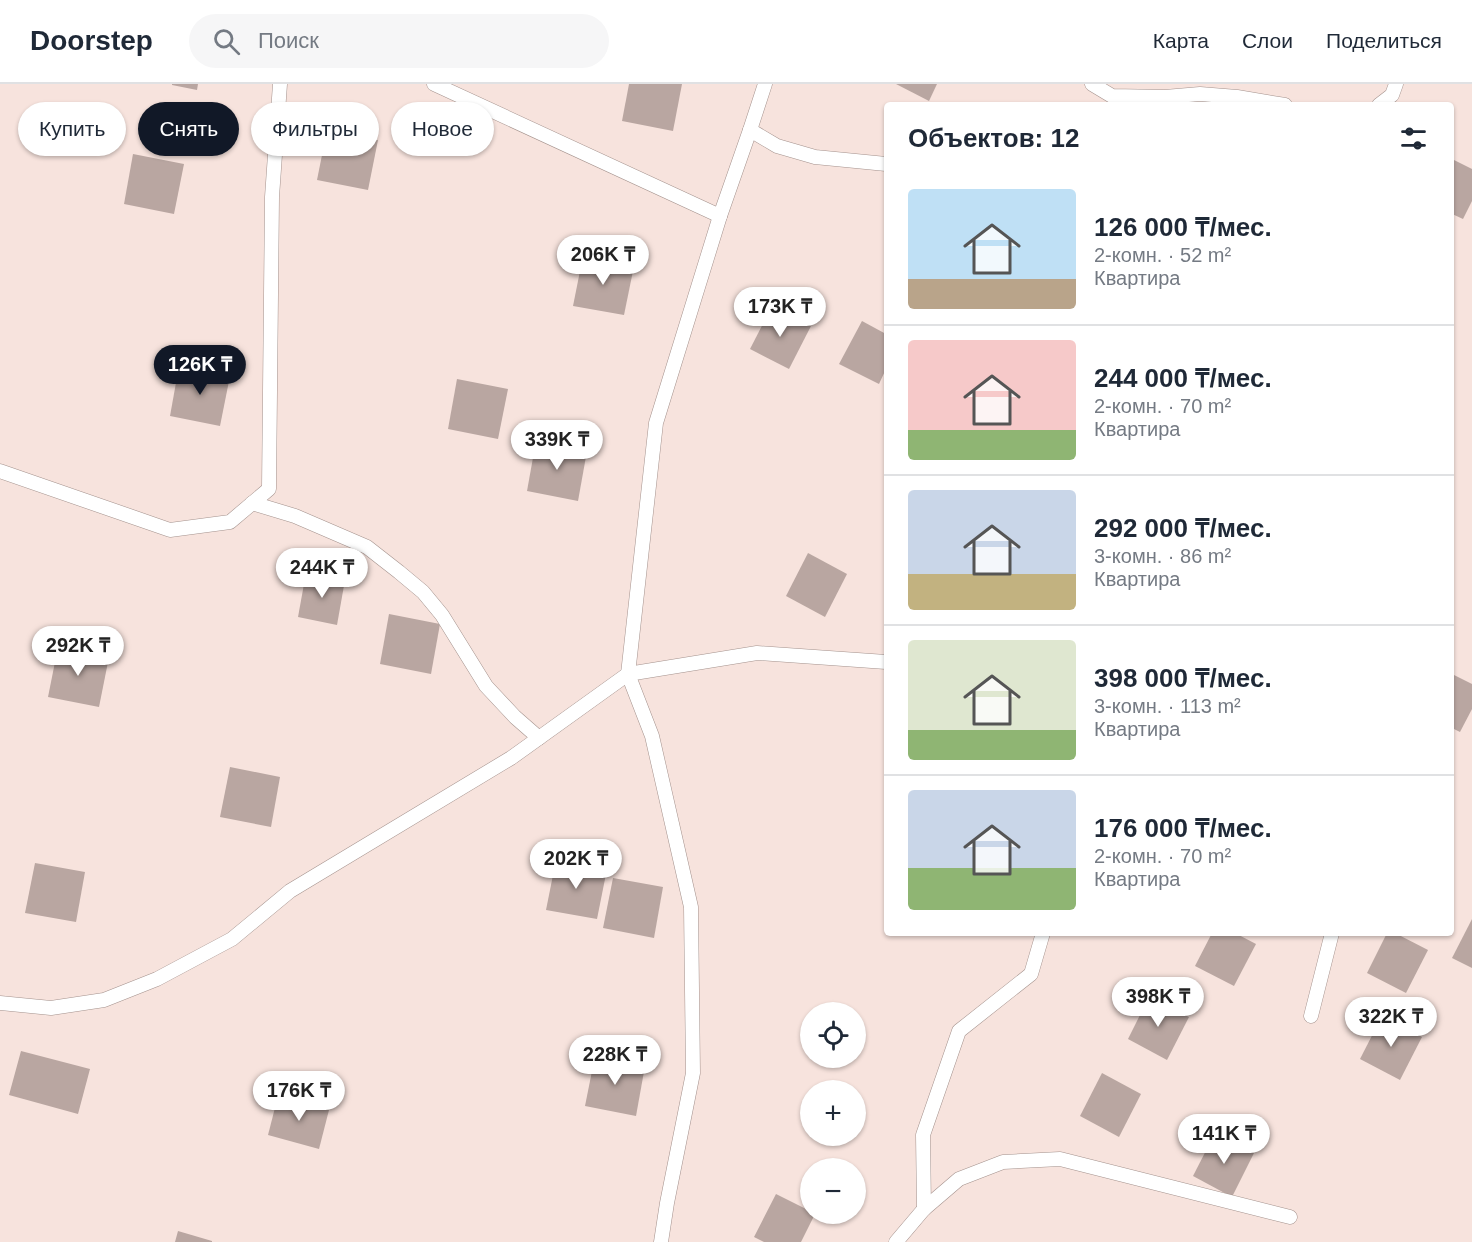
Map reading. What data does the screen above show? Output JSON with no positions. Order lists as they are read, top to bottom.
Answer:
{
  "page": {
    "header": "Doorstep",
    "search": "Поиск",
    "nav": ["Карта", "Слои", "Поделиться"],
    "chip": [
      "Купить",
      "Снять",
      "Фильтры",
      "Новое"
    ],
    "heading": "Объектов: 12",
    "list": [
      {
        "name": "126 000 ₸/мес.",
        "note": "2-комн. · 52 m² · Квартира"
      },
      {
        "name": "244 000 ₸/мес.",
        "note": "2-комн. · 70 m² · Квартира"
      },
      {
        "name": "292 000 ₸/мес.",
        "note": "3-комн. · 86 m² · Квартира"
      },
      {
        "name": "398 000 ₸/мес.",
        "note": "3-комн. · 113 m² · Квартира"
      },
      {
        "name": "176 000 ₸/мес.",
        "note": "2-комн. · 70 m² · Квартира"
      }
    ],
    "price": [
      "206K ₸",
      "173K ₸",
      "126K ₸",
      "339K ₸",
      "244K ₸",
      "292K ₸",
      "202K ₸",
      "398K ₸",
      "322K ₸",
      "228K ₸",
      "176K ₸",
      "141K ₸"
    ],
    "map_buttons": ["+", "−"]
  }
}
